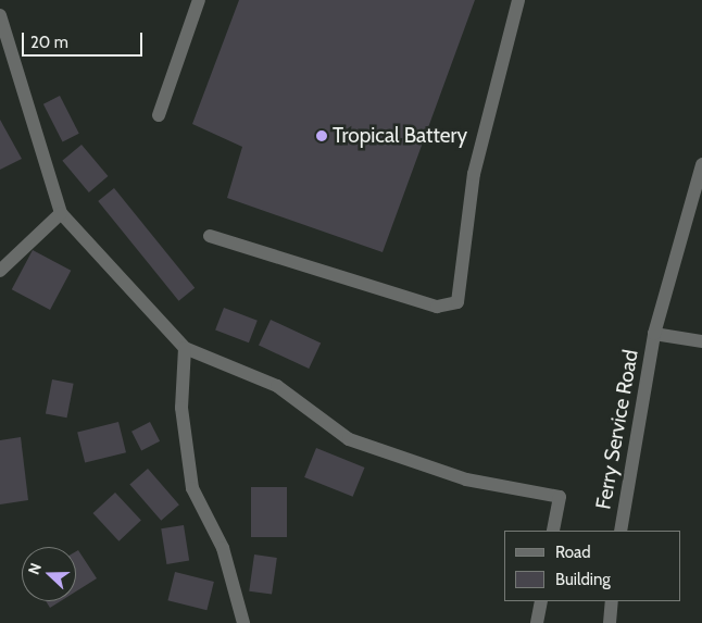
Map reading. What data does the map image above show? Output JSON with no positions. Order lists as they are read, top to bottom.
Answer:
{
  "streets": {
    "street": ["Ferry Service Road"]
  },
  "places": ["Tropical Battery"],
  "legend": ["Road", "Building"],
  "scale_bar": "20 m",
  "north": "left"
}
